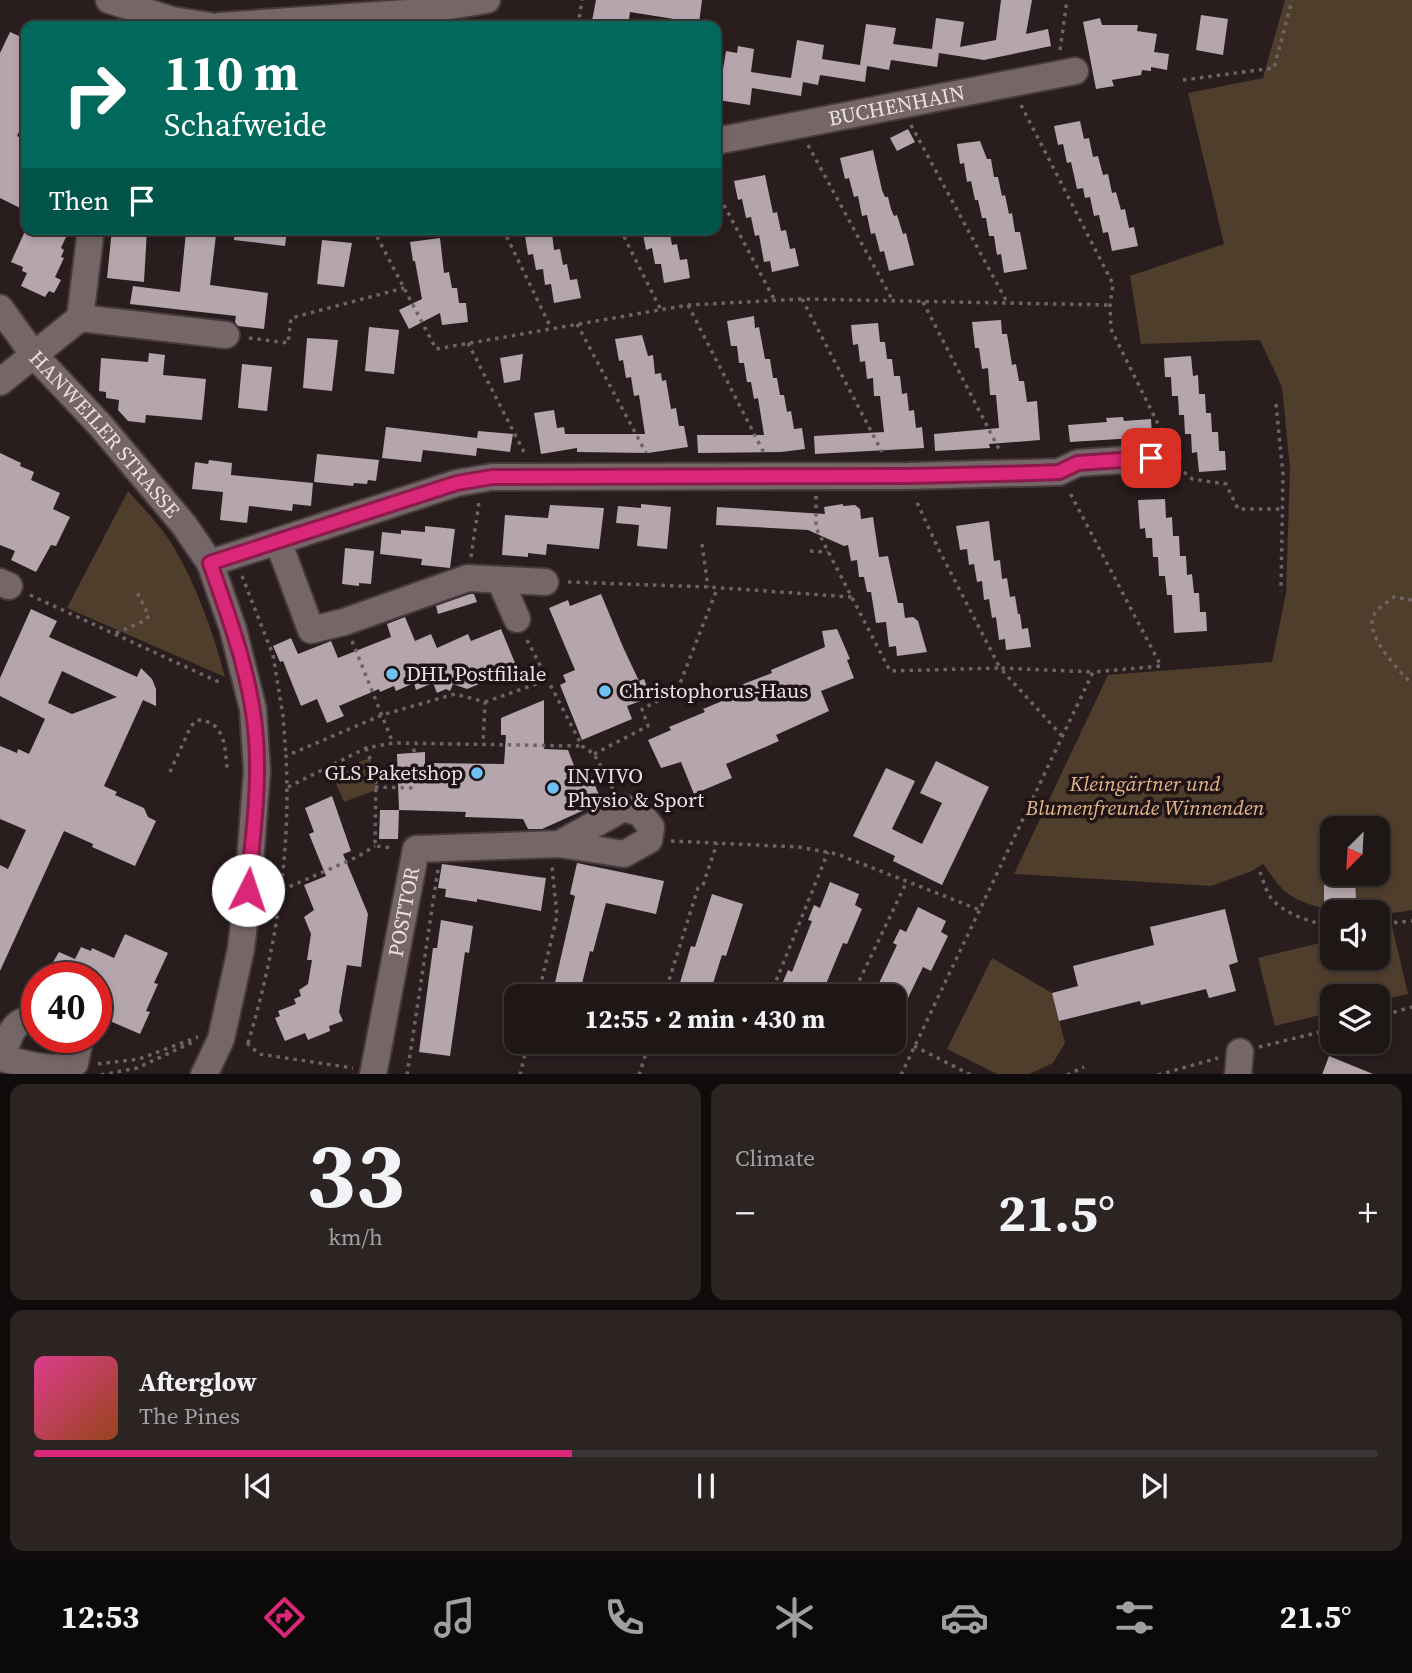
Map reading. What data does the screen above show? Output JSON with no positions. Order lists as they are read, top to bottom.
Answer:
{
  "streets": {
    "street": ["BUCHENHAIN", "HANWEILER STRASSE", "POSTTOR"]
  },
  "parks": ["Kleingärtner und Blumenfreunde Winnenden"],
  "places": [
    "DHL Postfiliale",
    "Christophorus-Haus",
    "GLS Paketshop",
    "IN.VIVO Physio & Sport"
  ],
  "north": "bottom left",
  "page": {
    "turn": ["110 m", "Schafweide"],
    "then": "Then",
    "limit": "40",
    "trip": "12:55 · 2 min · 430 m",
    "tile": [
      ["33", "km/h"],
      "Climate"
    ],
    "heat": ["−", "21.5°", "+"],
    "song": ["Afterglow", "The Pines"],
    "tabs": ["12:53", "21.5°"]
  }
}
